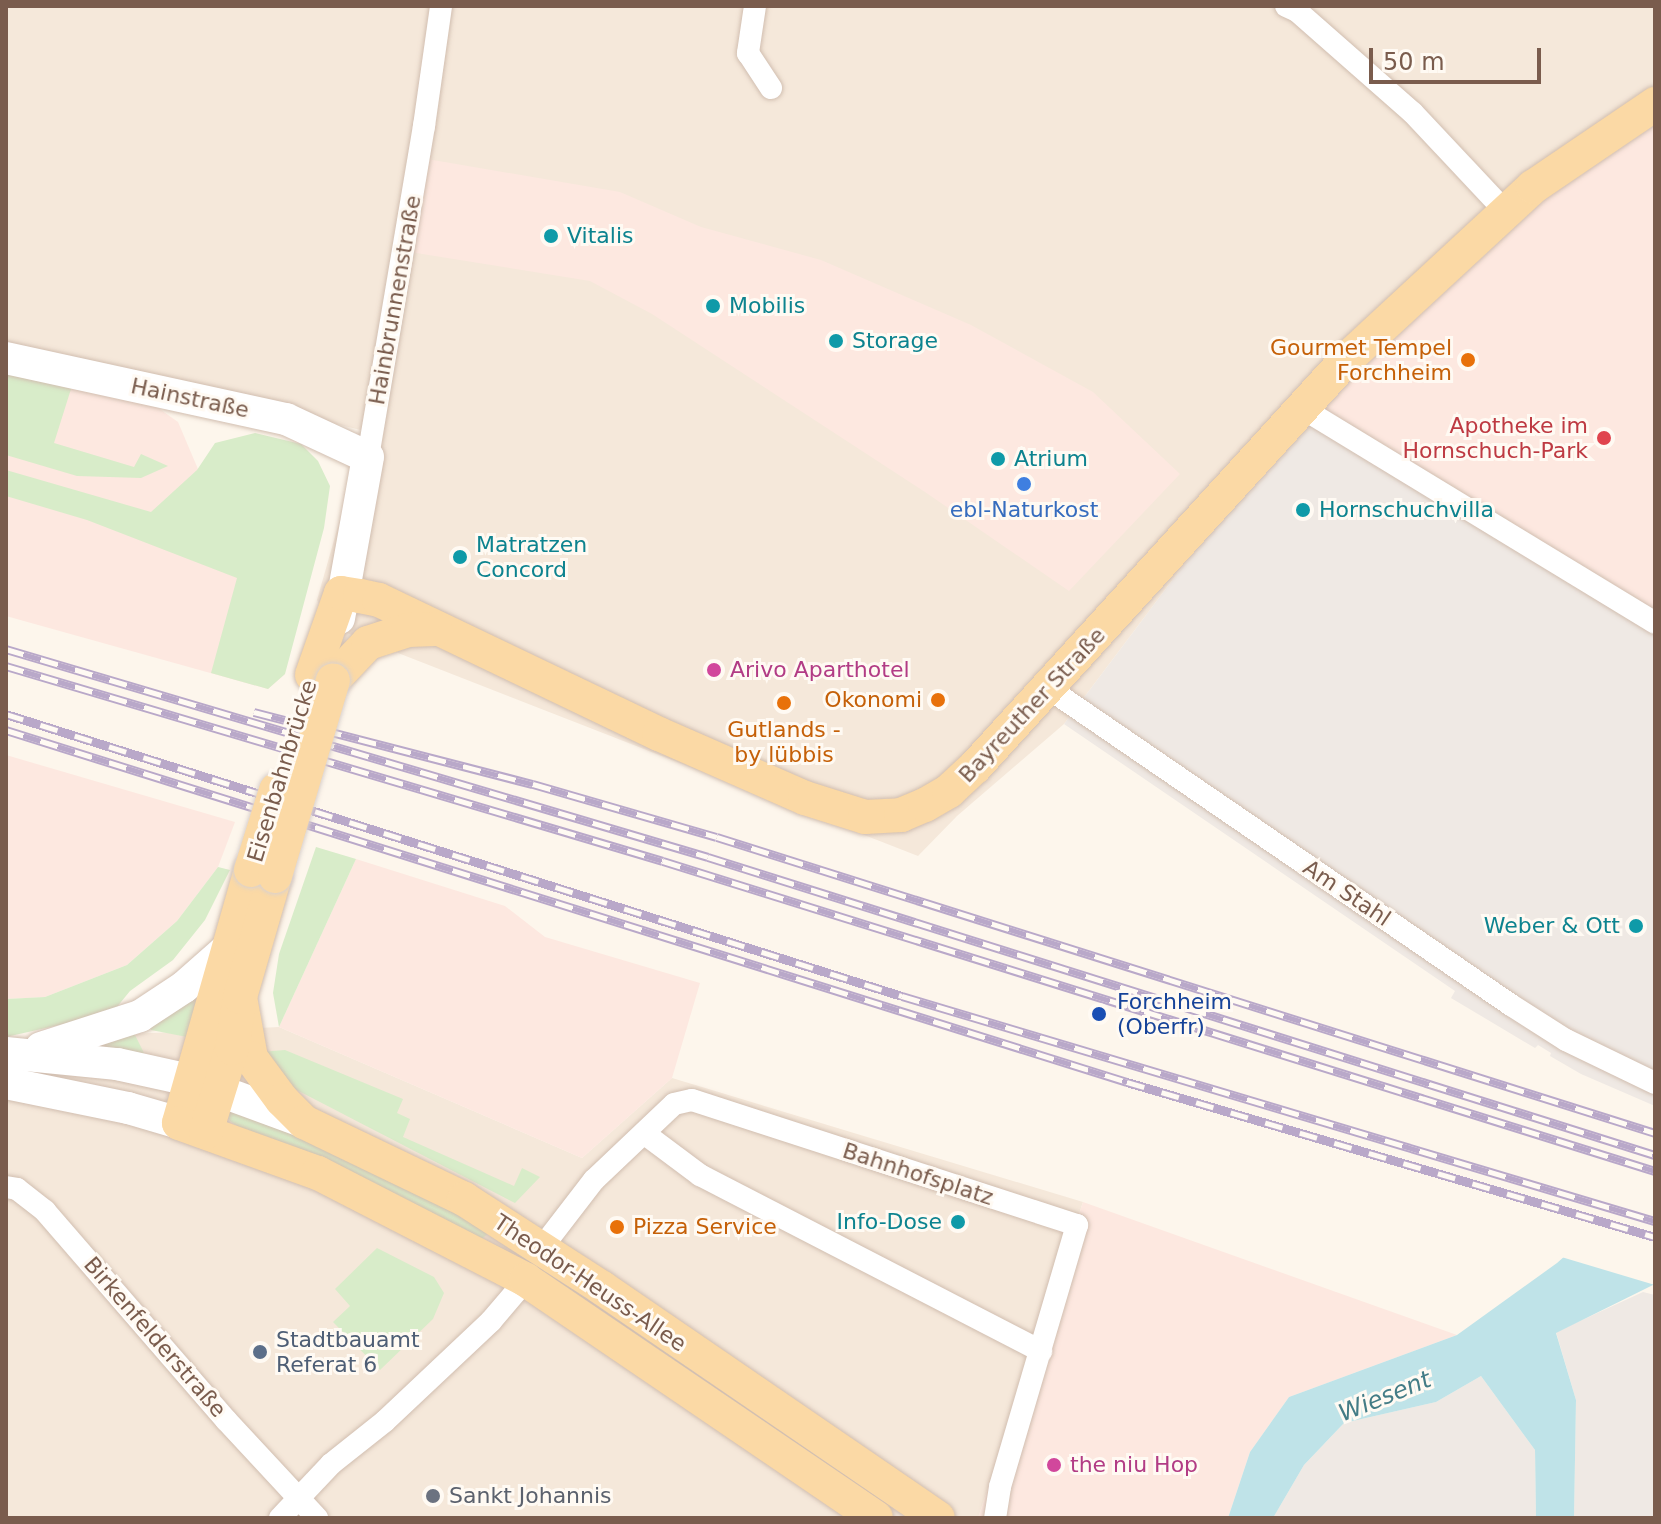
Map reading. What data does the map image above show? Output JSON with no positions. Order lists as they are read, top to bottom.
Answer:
{
  "streets": {
    "main road": [
      "Hainbrunnenstraße",
      "Hainstraße",
      "Bayreuther Straße",
      "Eisenbahnbrücke",
      "Theodor-Heuss-Allee"
    ],
    "street": ["Am Stahl", "Bahnhofsplatz", "Birkenfelderstraße"]
  },
  "crossings": [
    ["Hainbrunnenstraße", "Hainstraße"],
    ["Hainbrunnenstraße", "Bayreuther Straße"],
    ["Hainbrunnenstraße", "Eisenbahnbrücke"],
    ["Bayreuther Straße", "Eisenbahnbrücke"],
    ["Bayreuther Straße", "Am Stahl"],
    ["Eisenbahnbrücke", "Theodor-Heuss-Allee"],
    ["Bahnhofsplatz", "Theodor-Heuss-Allee"],
    ["Bahnhofsplatz", "Birkenfelderstraße"]
  ],
  "water": ["Wiesent"],
  "places": [
    "Vitalis",
    "Mobilis",
    "Storage",
    "Gourmet Tempel Forchheim",
    "Apotheke im Hornschuch-Park",
    "Atrium",
    "ebl-Naturkost",
    "Hornschuchvilla",
    "Matratzen Concord",
    "Arivo Aparthotel",
    "Okonomi",
    "Gutlands - by lübbis",
    "Weber & Ott",
    "Forchheim (Oberfr)",
    "Info-Dose",
    "Pizza Service",
    "Stadtbauamt Referat 6",
    "the niu Hop",
    "Sankt Johannis"
  ],
  "scale_bar": "50 m"
}
